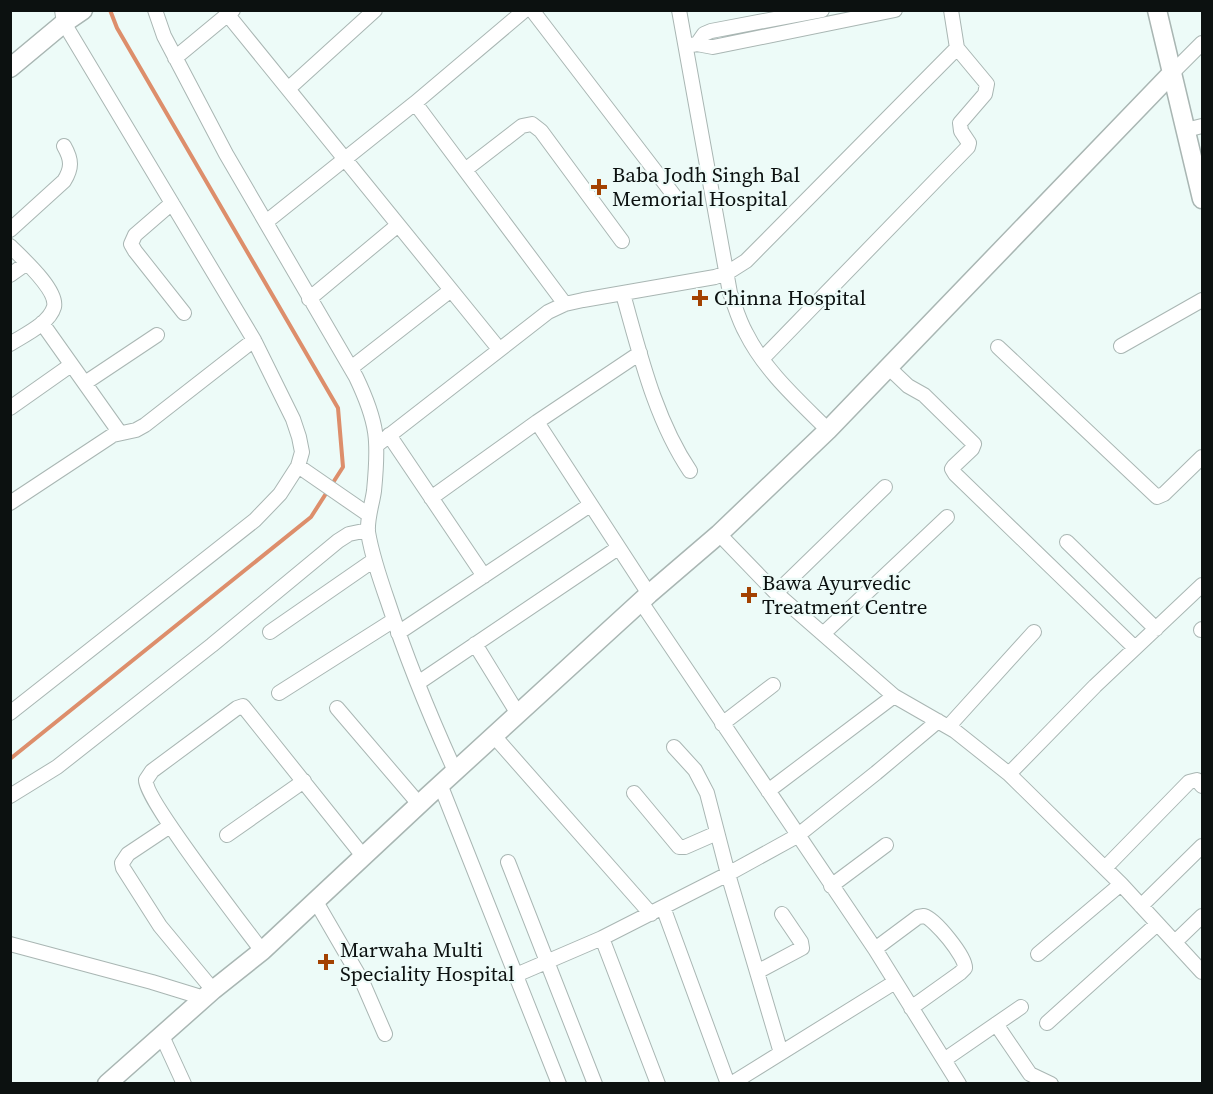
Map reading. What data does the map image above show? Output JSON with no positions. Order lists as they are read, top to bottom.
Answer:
{
  "places": {
    "health": [
      "Baba Jodh Singh Bal Memorial Hospital",
      "Chinna Hospital",
      "Bawa Ayurvedic Treatment Centre",
      "Marwaha Multi Speciality Hospital"
    ]
  }
}
